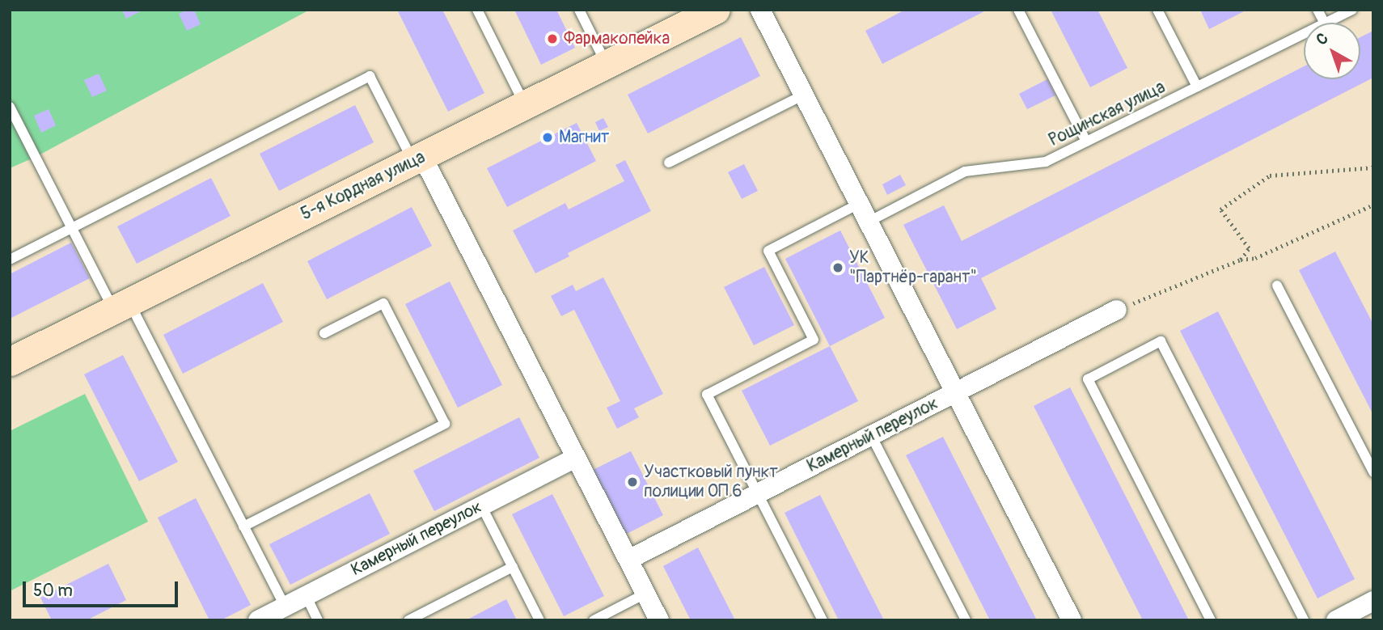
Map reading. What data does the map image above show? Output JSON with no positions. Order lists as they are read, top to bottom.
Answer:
{
  "streets": {
    "main road": ["5-я Кордная улица"],
    "street": ["Камерный переулок"],
    "lane": ["Рощинская улица"]
  },
  "crossings": [
    ["Рощинская улица", "Камерный переулок"]
  ],
  "places": [
    "Фармакопейка",
    "Магнит",
    "УК \"Партнёр-гарант\"",
    "Участковый пункт полиции ОП 6"
  ],
  "scale_bar": "50 m",
  "north": "top left"
}
